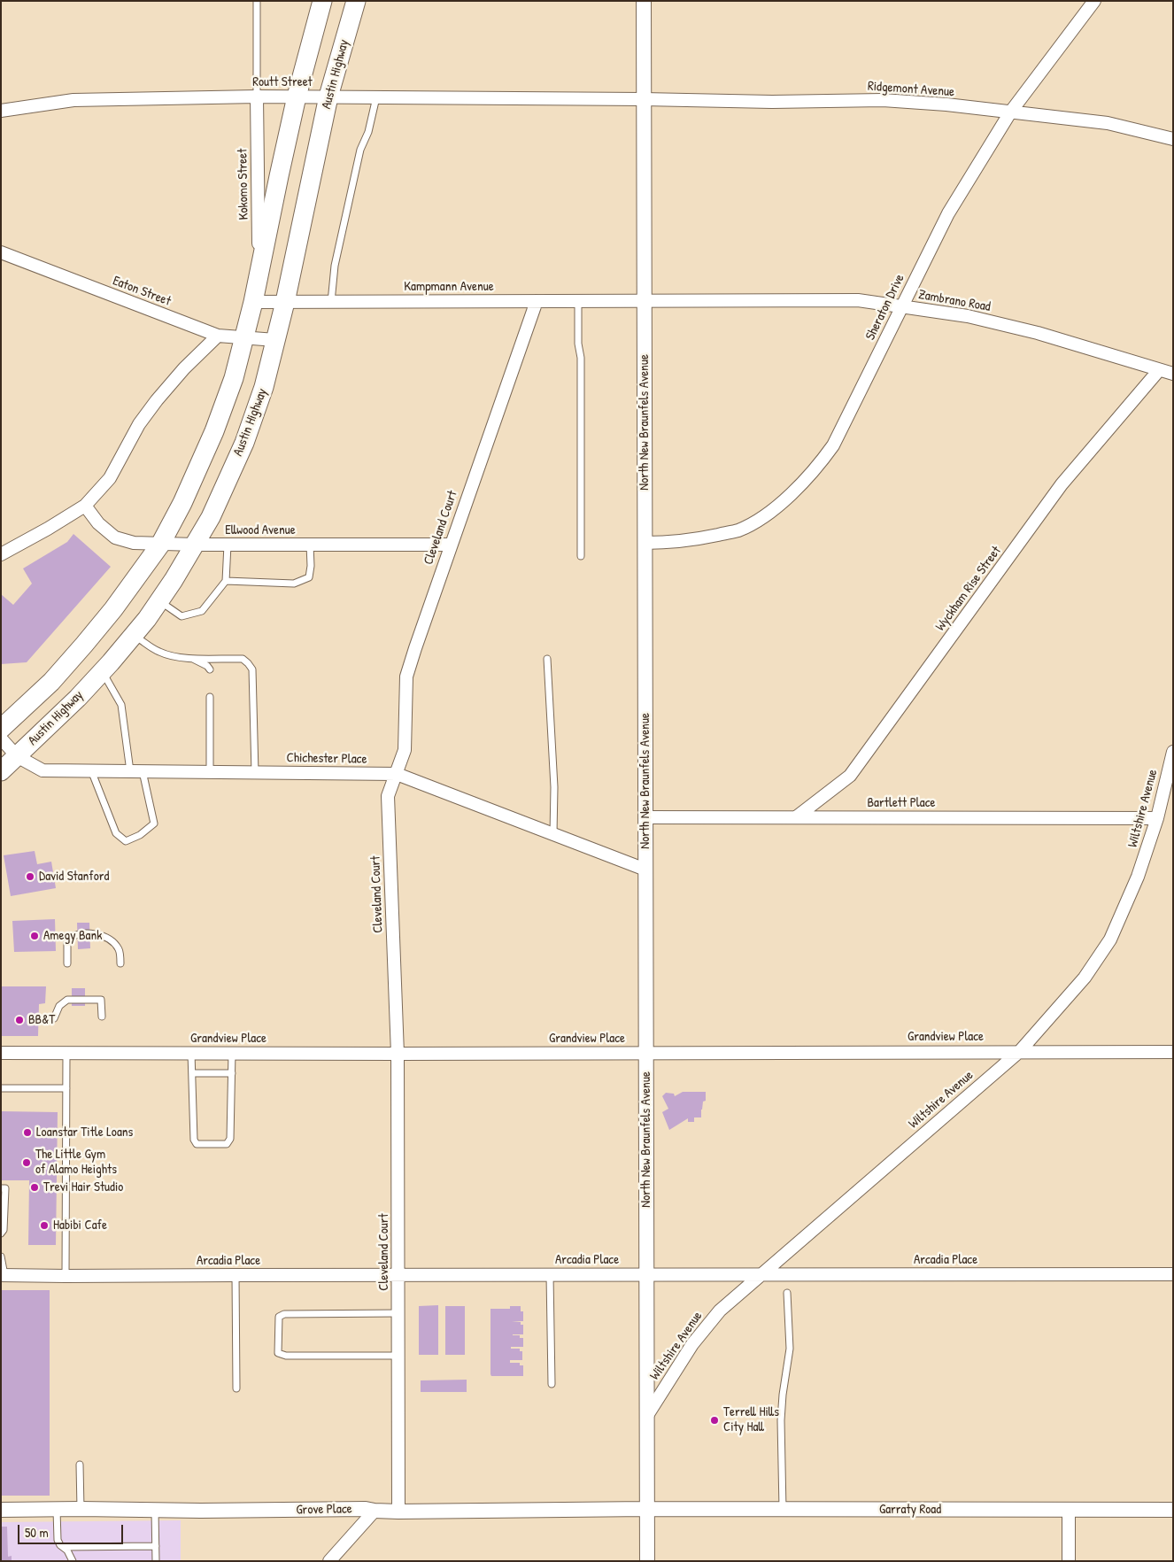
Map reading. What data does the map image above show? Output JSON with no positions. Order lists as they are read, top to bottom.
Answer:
{
  "streets": {
    "main road": ["Austin Highway"],
    "street": [
      "Routt Street",
      "Ridgemont Avenue",
      "Kokomo Street",
      "Kampmann Avenue",
      "Eaton Street",
      "Zambrano Road",
      "Sheraton Drive",
      "North New Braunfels Avenue",
      "Cleveland Court",
      "Ellwood Avenue",
      "Wyckham Rise Street",
      "Chichester Place",
      "Bartlett Place",
      "Wiltshire Avenue",
      "Grandview Place",
      "Arcadia Place",
      "Grove Place",
      "Garraty Road"
    ]
  },
  "crossings": [
    ["Austin Highway", "Routt Street"],
    ["Austin Highway", "Kampmann Avenue"],
    ["Austin Highway", "Eaton Street"],
    ["Austin Highway", "Ellwood Avenue"],
    ["Austin Highway", "Chichester Place"],
    ["Routt Street", "Ridgemont Avenue"],
    ["Routt Street", "Kokomo Street"],
    ["Routt Street", "North New Braunfels Avenue"],
    ["Ridgemont Avenue", "Sheraton Drive"],
    ["Ridgemont Avenue", "North New Braunfels Avenue"],
    ["Kampmann Avenue", "Zambrano Road"],
    ["Kampmann Avenue", "North New Braunfels Avenue"],
    ["Kampmann Avenue", "Cleveland Court"],
    ["Zambrano Road", "Sheraton Drive"],
    ["Zambrano Road", "North New Braunfels Avenue"],
    ["Zambrano Road", "Wyckham Rise Street"],
    ["Sheraton Drive", "North New Braunfels Avenue"],
    ["North New Braunfels Avenue", "Chichester Place"],
    ["North New Braunfels Avenue", "Bartlett Place"],
    ["North New Braunfels Avenue", "Wiltshire Avenue"],
    ["North New Braunfels Avenue", "Grandview Place"],
    ["North New Braunfels Avenue", "Arcadia Place"],
    ["North New Braunfels Avenue", "Grove Place"],
    ["North New Braunfels Avenue", "Garraty Road"],
    ["Cleveland Court", "Ellwood Avenue"],
    ["Cleveland Court", "Chichester Place"],
    ["Cleveland Court", "Grandview Place"],
    ["Cleveland Court", "Arcadia Place"],
    ["Cleveland Court", "Grove Place"],
    ["Wyckham Rise Street", "Bartlett Place"],
    ["Bartlett Place", "Wiltshire Avenue"],
    ["Wiltshire Avenue", "Grandview Place"],
    ["Wiltshire Avenue", "Arcadia Place"],
    ["Grove Place", "Garraty Road"]
  ],
  "places": [
    "David Stanford",
    "Amegy Bank",
    "BB&T",
    "Loanstar Title Loans",
    "The Little Gym of Alamo Heights",
    "Trevi Hair Studio",
    "Habibi Cafe",
    "Terrell Hills City Hall"
  ],
  "scale_bar": "50 m"
}
